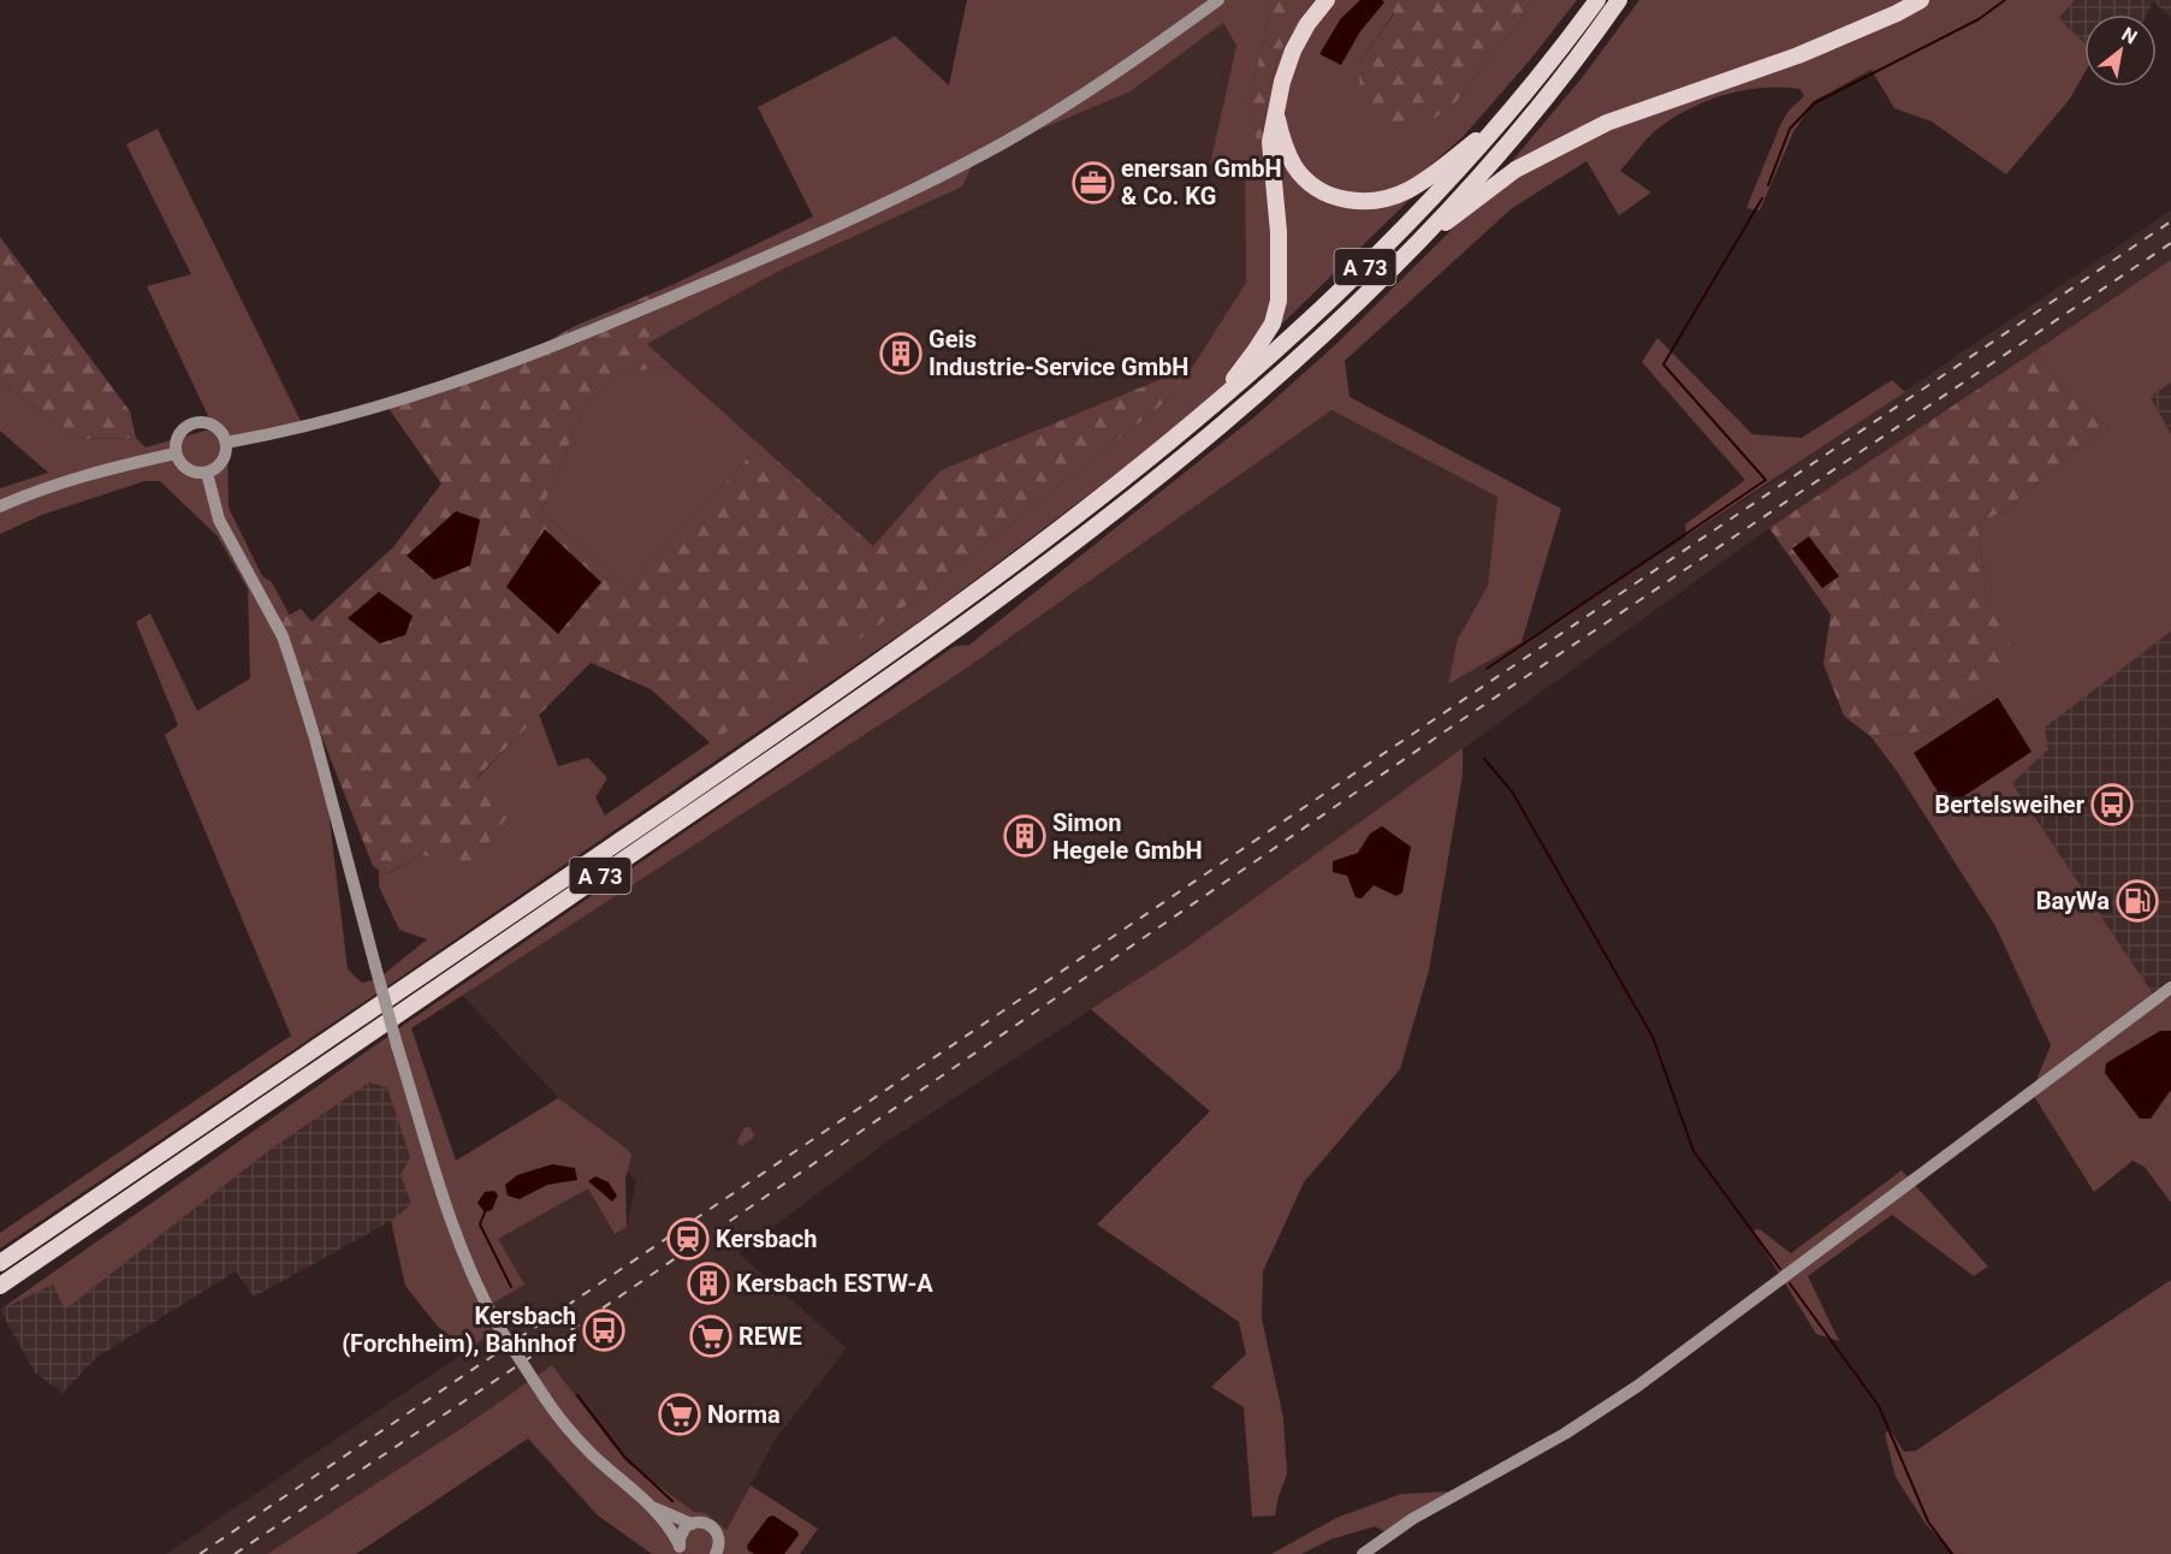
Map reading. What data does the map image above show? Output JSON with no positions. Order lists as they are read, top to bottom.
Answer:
{
  "streets": {
    "highway": ["A 73"]
  },
  "places": {
    "office": ["enersan GmbH & Co. KG"],
    "building": ["Geis Industrie-Service GmbH", "Simon Hegele GmbH", "Kersbach ESTW-A"],
    "bus stop": ["Bertelsweiher", "Kersbach (Forchheim), Bahnhof"],
    "fuel station": ["BayWa"],
    "station": ["Kersbach"],
    "supermarket": ["REWE", "Norma"]
  },
  "north": "top right"
}
